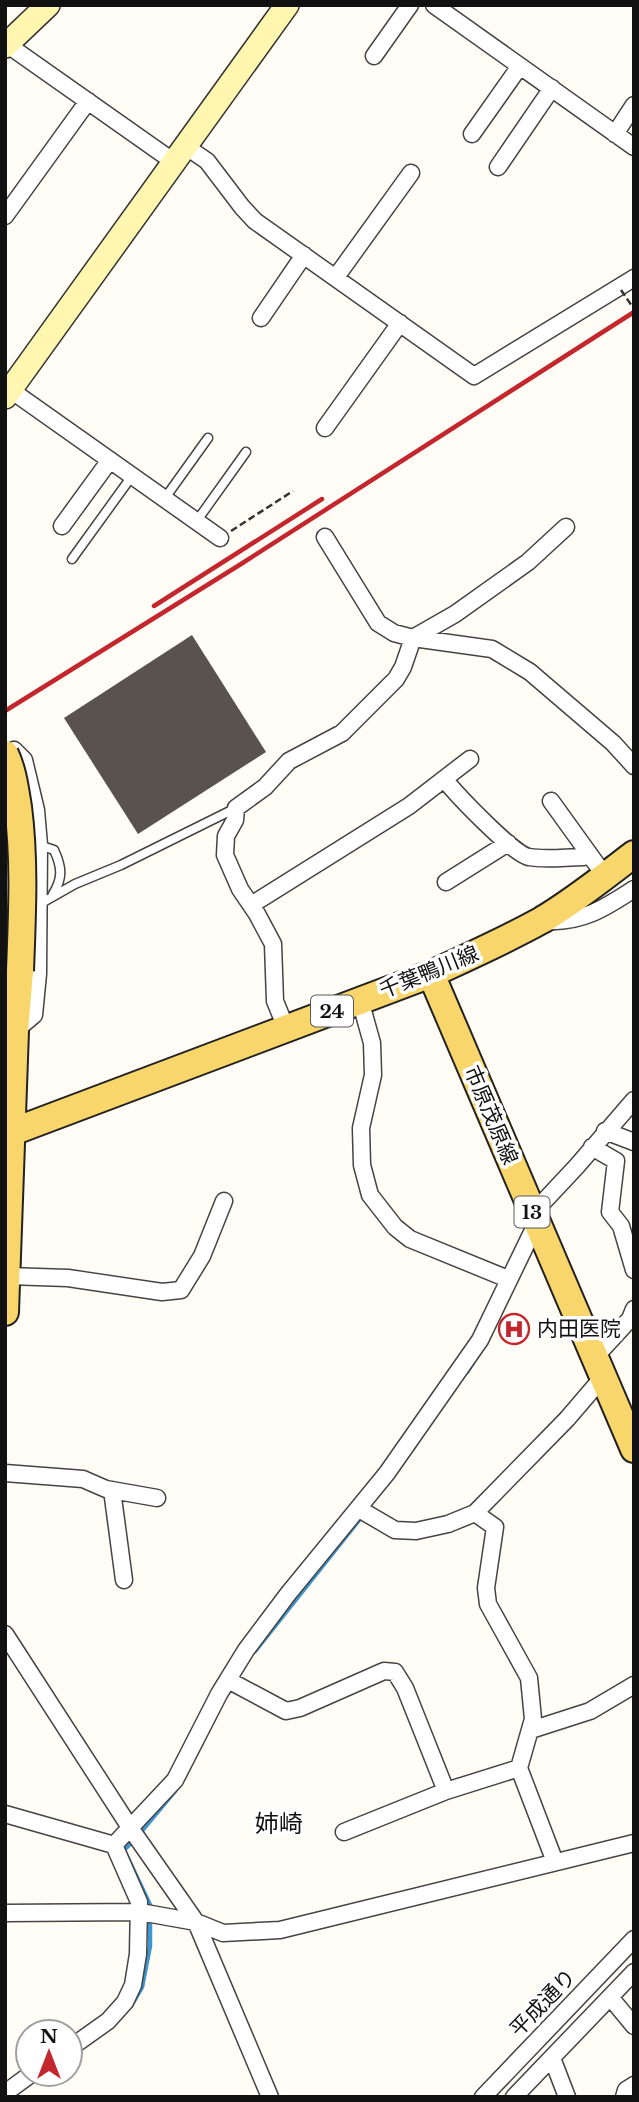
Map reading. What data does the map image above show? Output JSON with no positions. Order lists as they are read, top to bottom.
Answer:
{
  "streets": {
    "main road": [
      "千葉鴨川線",
      "24",
      "市原茂原線",
      "13"
    ],
    "street": ["平成通り"]
  },
  "crossings": [
    ["千葉鴨川線", "市原茂原線"]
  ],
  "districts": ["姉崎"],
  "places": {
    "hospital": ["内田医院"]
  },
  "north": "top"
}
